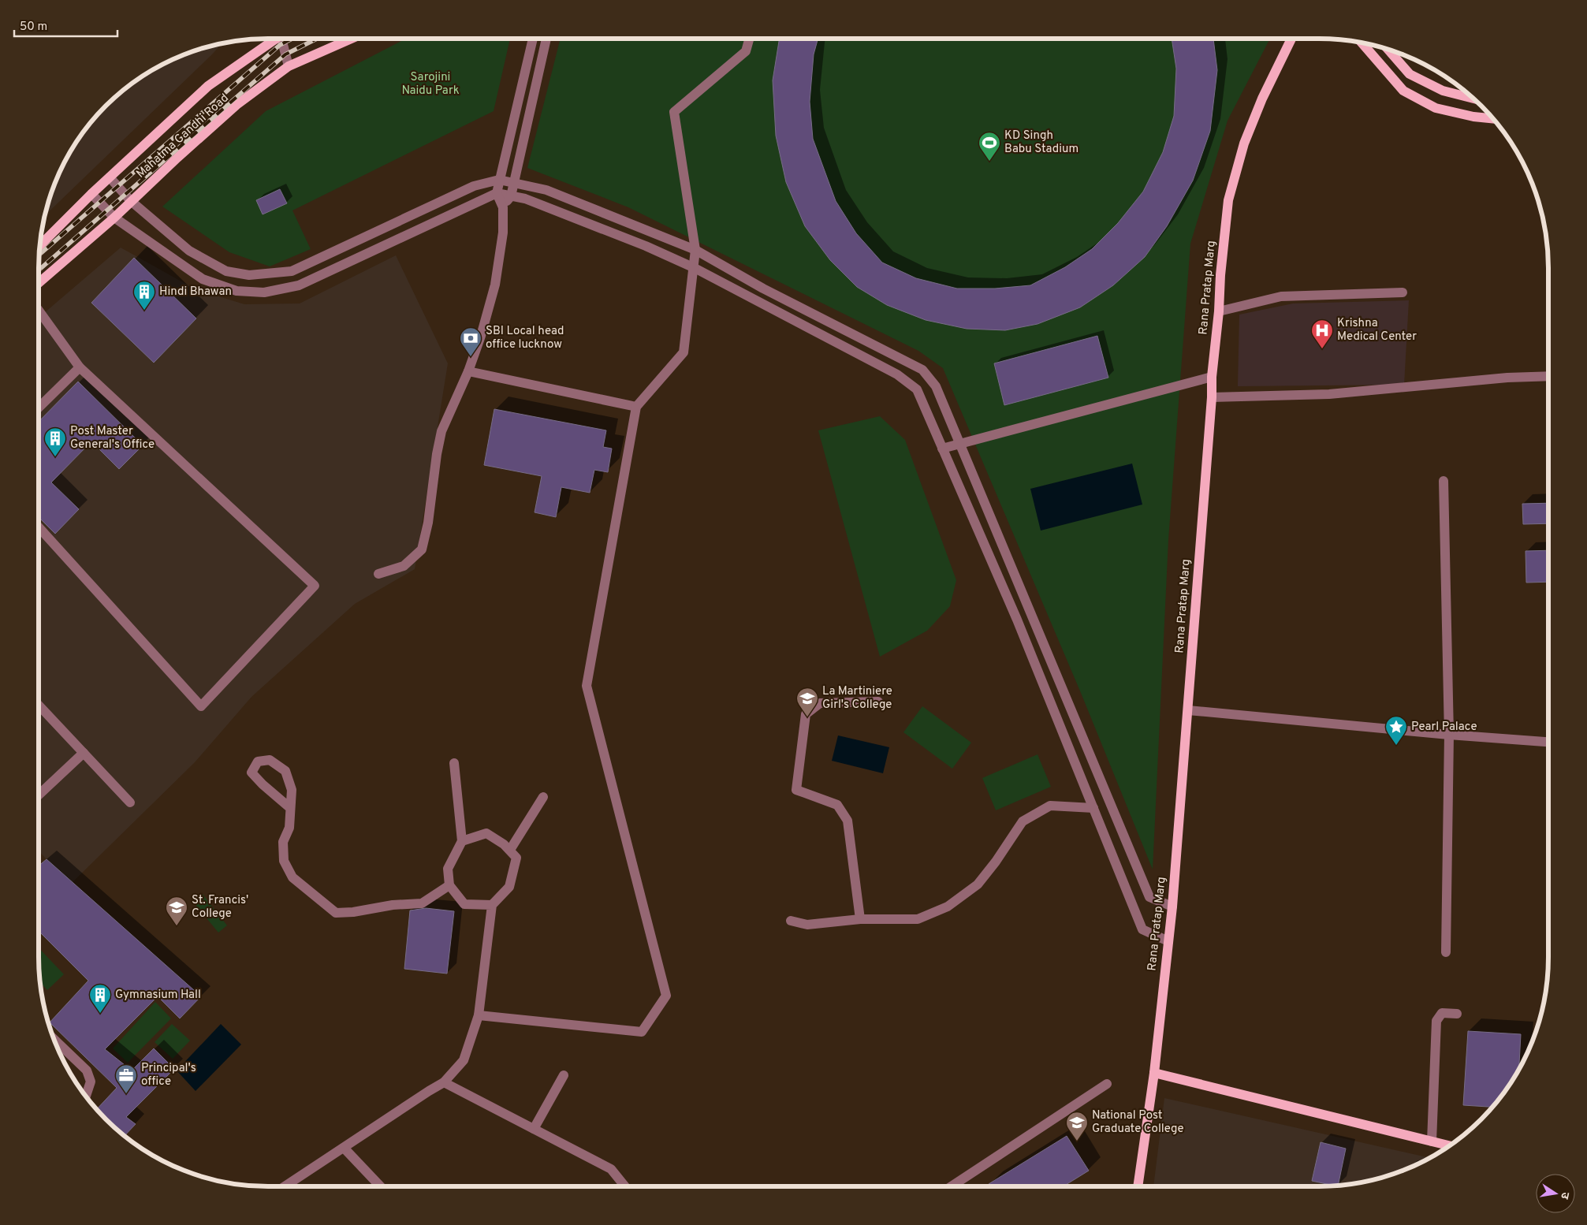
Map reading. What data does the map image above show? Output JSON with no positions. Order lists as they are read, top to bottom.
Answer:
{
  "streets": {
    "main road": ["Mahatma Gandhi Road", "Rana Pratap Marg"]
  },
  "parks": ["Sarojini Naidu Park"],
  "places": {
    "sports": ["KD Singh Babu Stadium"],
    "building": ["Hindi Bhawan", "Post Master General's Office", "Gymnasium Hall"],
    "hospital": ["Krishna Medical Center"],
    "bank": ["SBI Local head office lucknow"],
    "school or university": ["La Martiniere Girl's College", "St. Francis' College", "National Post Graduate College"],
    "place": ["Pearl Palace"],
    "office": ["Principal's office"]
  },
  "scale_bar": "50 m",
  "north": "right"
}
